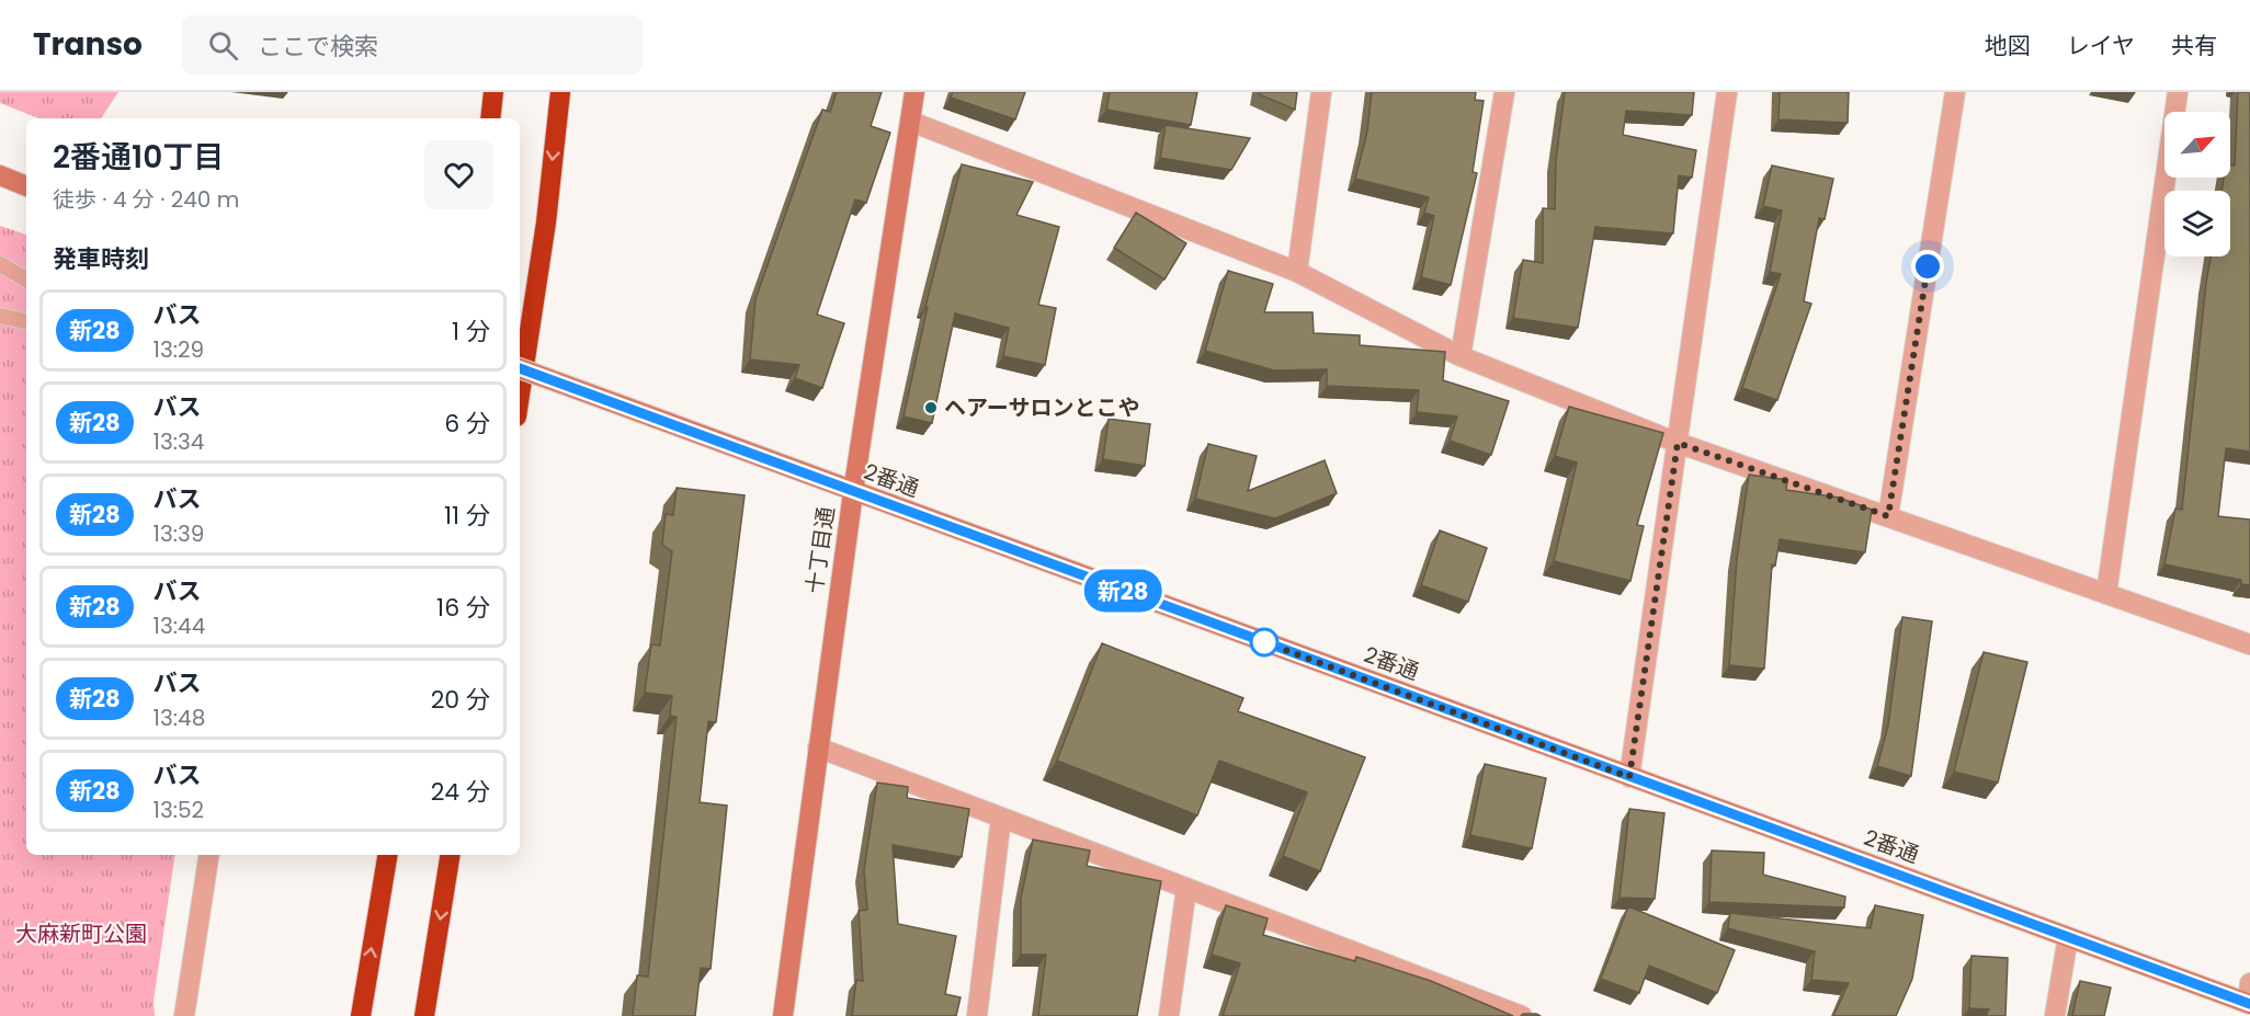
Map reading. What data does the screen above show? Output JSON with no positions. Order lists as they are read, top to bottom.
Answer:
{
  "streets": {
    "main road": ["2番通", "十丁目通"]
  },
  "crossings": [
    ["2番通", "十丁目通"]
  ],
  "parks": ["大麻新町公園"],
  "places": ["ヘアーサロンとこや"],
  "lines": ["bus line 新28"],
  "north": "top right",
  "page": {
    "header": "Transo",
    "search": "ここで検索",
    "nav": ["地図", "レイヤ", "共有"],
    "on_map": "新28",
    "heading": [
      ["2番通10丁目", "徒歩 · 4 分 · 240 m"],
      "発車時刻"
    ],
    "list": [
      {
        "mark": "新28",
        "name": "バス",
        "note": "13:29",
        "value": "1 分"
      },
      {
        "mark": "新28",
        "name": "バス",
        "note": "13:34",
        "value": "6 分"
      },
      {
        "mark": "新28",
        "name": "バス",
        "note": "13:39",
        "value": "11 分"
      },
      {
        "mark": "新28",
        "name": "バス",
        "note": "13:44",
        "value": "16 分"
      },
      {
        "mark": "新28",
        "name": "バス",
        "note": "13:48",
        "value": "20 分"
      },
      {
        "mark": "新28",
        "name": "バス",
        "note": "13:52",
        "value": "24 分"
      }
    ]
  }
}
